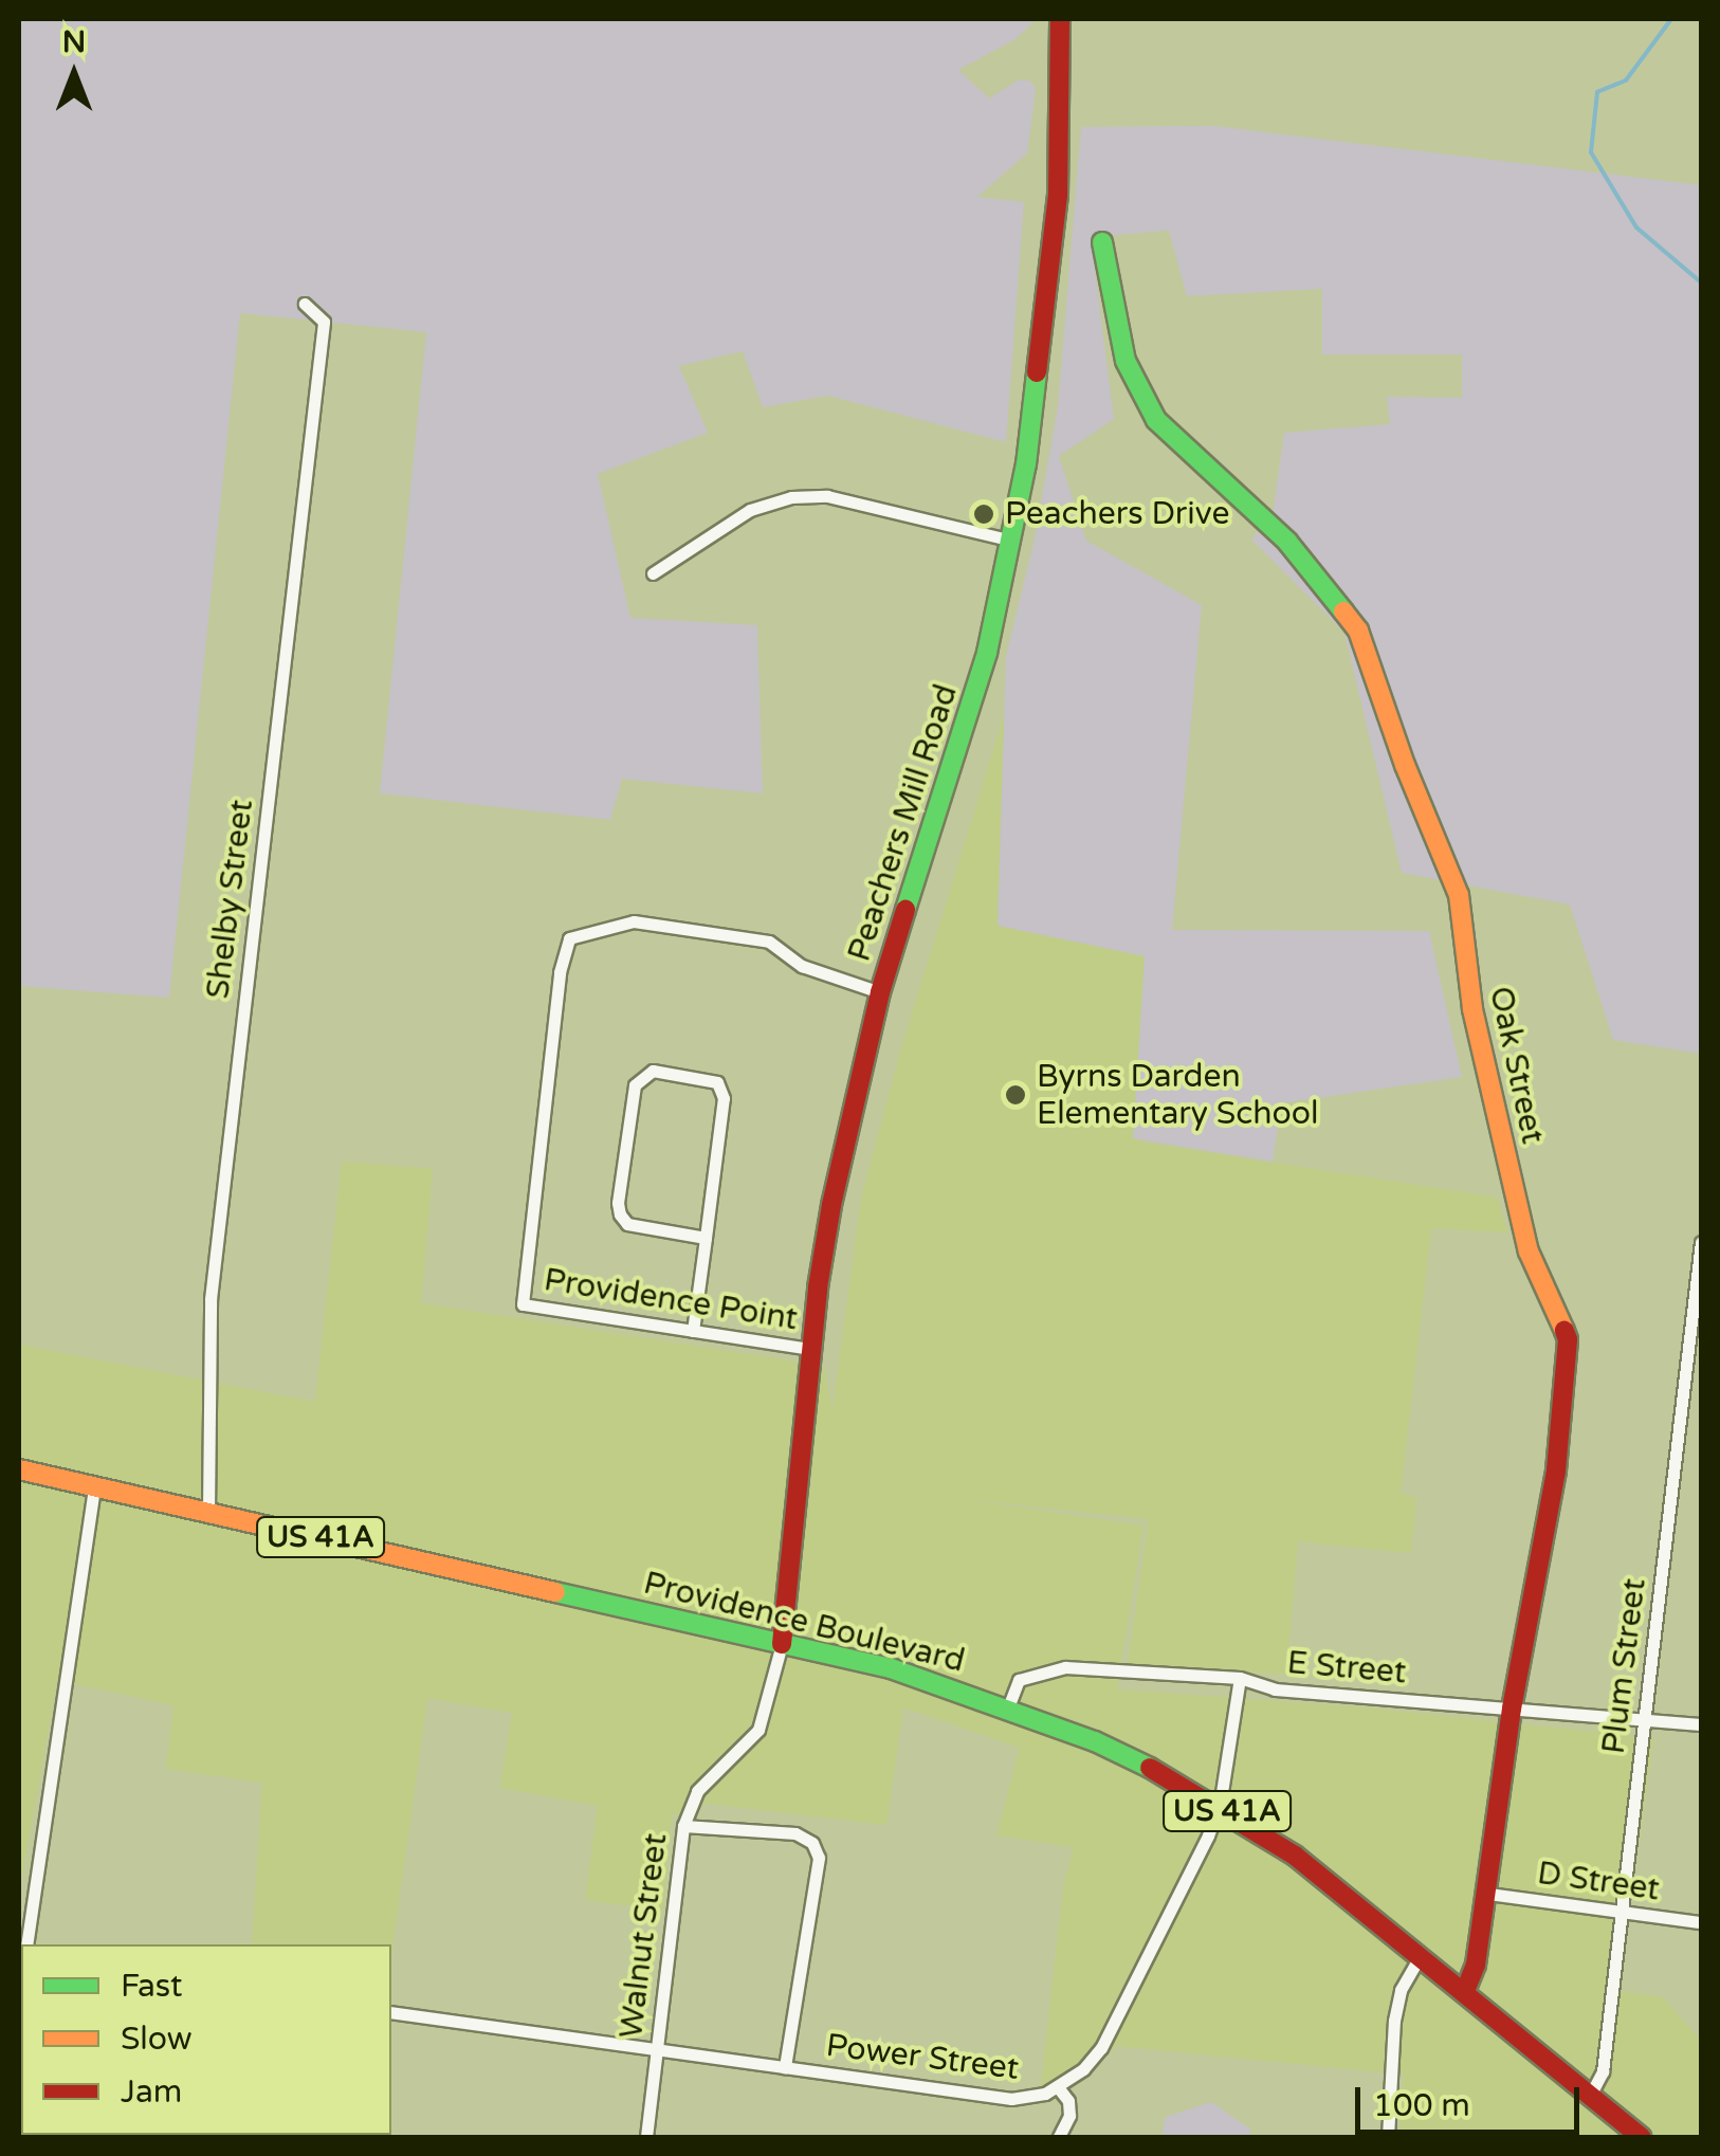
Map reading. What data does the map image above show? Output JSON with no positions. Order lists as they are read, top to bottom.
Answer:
{
  "streets": {
    "main road": [
      "Peachers Mill Road",
      "Oak Street",
      "US 41A",
      "Providence Boulevard"
    ],
    "street": [
      "Shelby Street",
      "Providence Point",
      "Plum Street",
      "E Street",
      "D Street",
      "Walnut Street",
      "Power Street"
    ]
  },
  "crossings": [
    ["Peachers Mill Road", "Providence Point"],
    ["Peachers Mill Road", "Providence Boulevard"],
    ["Peachers Mill Road", "Walnut Street"],
    ["Shelby Street", "Providence Boulevard"],
    ["Oak Street", "Providence Boulevard"],
    ["Oak Street", "E Street"],
    ["Oak Street", "D Street"],
    ["Providence Boulevard", "Plum Street"],
    ["Providence Boulevard", "E Street"],
    ["Providence Boulevard", "Walnut Street"],
    ["Providence Boulevard", "Power Street"],
    ["Plum Street", "E Street"],
    ["Plum Street", "D Street"],
    ["E Street", "Power Street"],
    ["Walnut Street", "Power Street"]
  ],
  "places": ["Peachers Drive", "Byrns Darden Elementary School"],
  "legend": ["Fast", "Slow", "Jam"],
  "scale_bar": "100 m",
  "north": "top"
}
